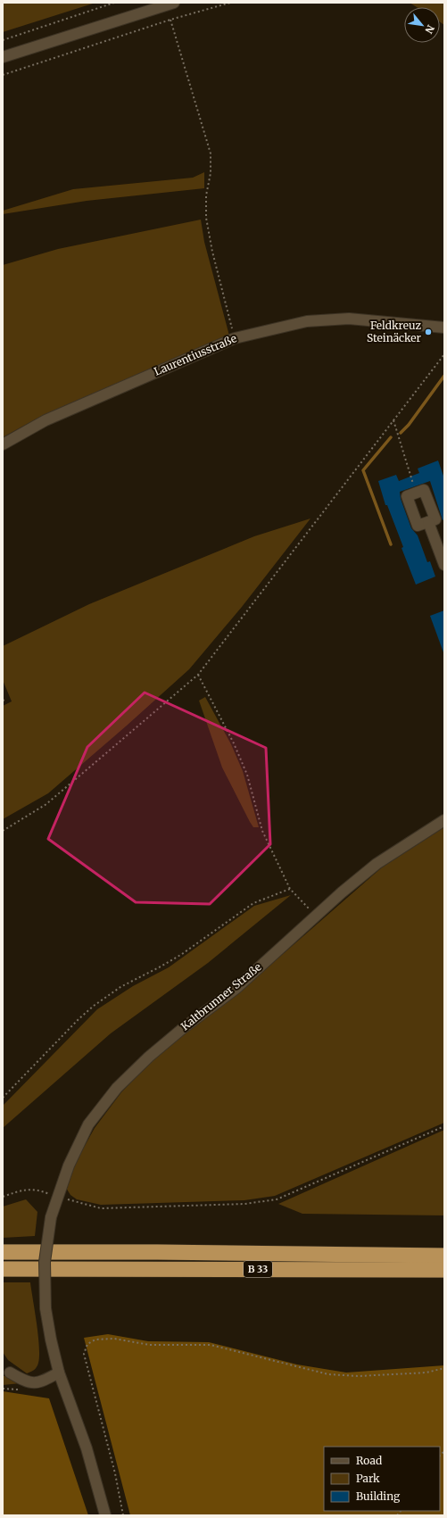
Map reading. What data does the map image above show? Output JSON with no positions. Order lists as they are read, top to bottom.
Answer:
{
  "streets": {
    "highway": ["B 33"],
    "street": ["Laurentiusstraße", "Kaltbrunner Straße"]
  },
  "places": ["Feldkreuz Steinäcker"],
  "legend": ["Road", "Park", "Building"],
  "north": "bottom right"
}
